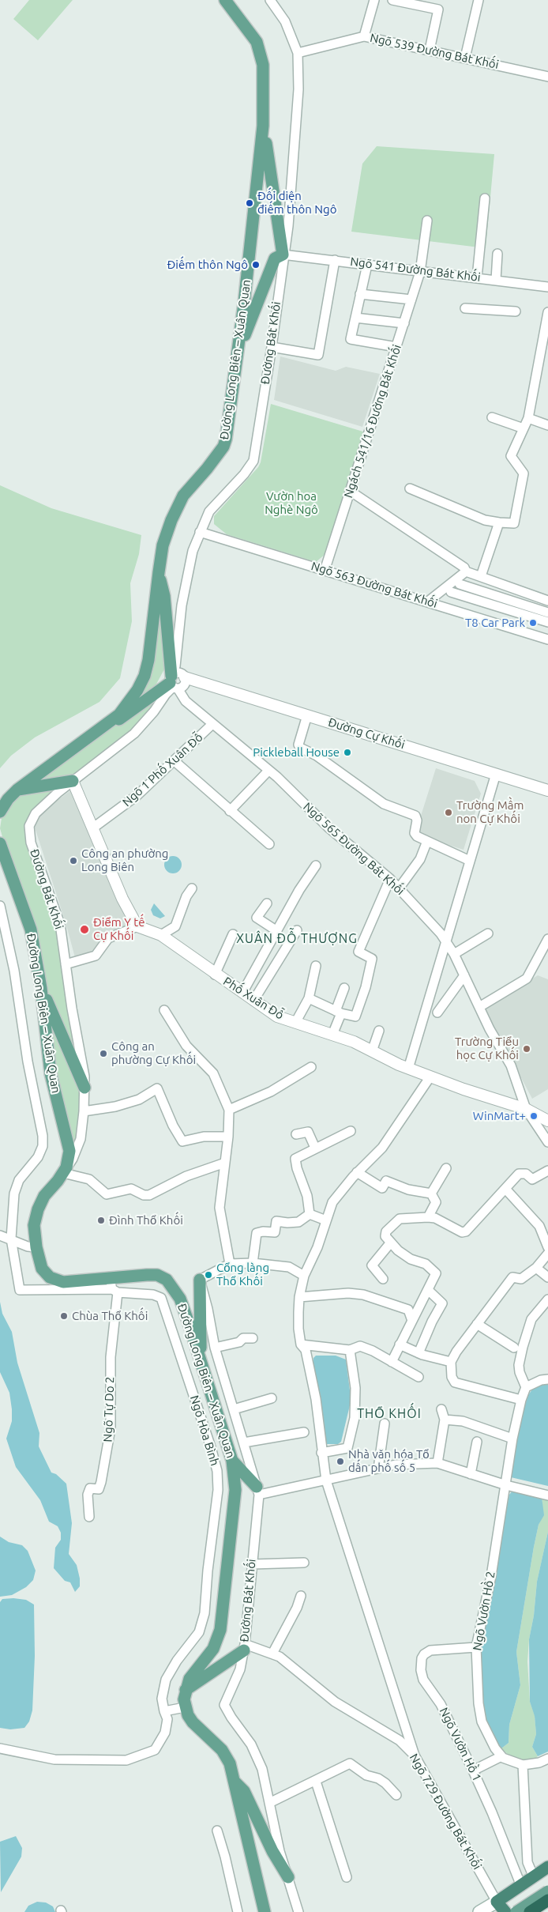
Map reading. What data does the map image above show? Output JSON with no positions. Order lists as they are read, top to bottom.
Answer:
{
  "streets": {
    "main road": ["Đường Long Biên – Xuân Quan"],
    "street": [
      "Ngõ 539 Đường Bát Khối",
      "Ngõ 541 Đường Bát Khối",
      "Đường Bát Khối",
      "Ngách 541/16 Đường Bát Khối",
      "Ngõ 563 Đường Bát Khối",
      "Đường Cự Khối",
      "Ngõ 1 Phố Xuân Đỗ",
      "Ngõ 565 Đường Bát Khối",
      "Phố Xuân Đỗ",
      "Ngõ Tự Do 2",
      "Ngõ Hòa Bình",
      "Ngõ Vườn Hồ 2",
      "Ngõ Vườn Hồ 1",
      "Ngõ 729 Đường Bát Khối"
    ]
  },
  "crossings": [
    ["Ngõ 539 Đường Bát Khối", "Đường Bát Khối"],
    ["Ngõ 541 Đường Bát Khối", "Đường Bát Khối"],
    ["Ngõ 541 Đường Bát Khối", "Ngách 541/16 Đường Bát Khối"],
    ["Đường Bát Khối", "Đường Long Biên – Xuân Quan"],
    ["Đường Bát Khối", "Ngõ 563 Đường Bát Khối"],
    ["Đường Bát Khối", "Đường Cự Khối"],
    ["Đường Bát Khối", "Ngõ 565 Đường Bát Khối"],
    ["Đường Bát Khối", "Ngõ 729 Đường Bát Khối"],
    ["Đường Long Biên – Xuân Quan", "Ngõ Tự Do 2"],
    ["Đường Long Biên – Xuân Quan", "Ngõ Hòa Bình"],
    ["Ngách 541/16 Đường Bát Khối", "Ngõ 563 Đường Bát Khối"],
    ["Đường Cự Khối", "Ngõ 565 Đường Bát Khối"],
    ["Ngõ 1 Phố Xuân Đỗ", "Ngõ 565 Đường Bát Khối"],
    ["Ngõ 565 Đường Bát Khối", "Phố Xuân Đỗ"],
    ["Ngõ Tự Do 2", "Ngõ Hòa Bình"],
    ["Ngõ Vườn Hồ 2", "Ngõ Vườn Hồ 1"]
  ],
  "districts": ["XUÂN ĐỖ THƯỢNG", "THỔ KHỐI"],
  "parks": ["Vườn hoa Nghè Ngô"],
  "places": [
    "Đối diện điếm thôn Ngô",
    "Điếm thôn Ngô",
    "T8 Car Park",
    "Pickleball House",
    "Trường Mầm non Cự Khối",
    "Công an phường Long Biên",
    "Điểm Y tế Cự Khối",
    "Trường Tiểu học Cự Khối",
    "Công an phường Cự Khối",
    "WinMart+",
    "Đình Thổ Khối",
    "Cổng làng Thổ Khối",
    "Chùa Thổ Khối",
    "Nhà văn hóa Tổ dấn phố số 5"
  ]
}
